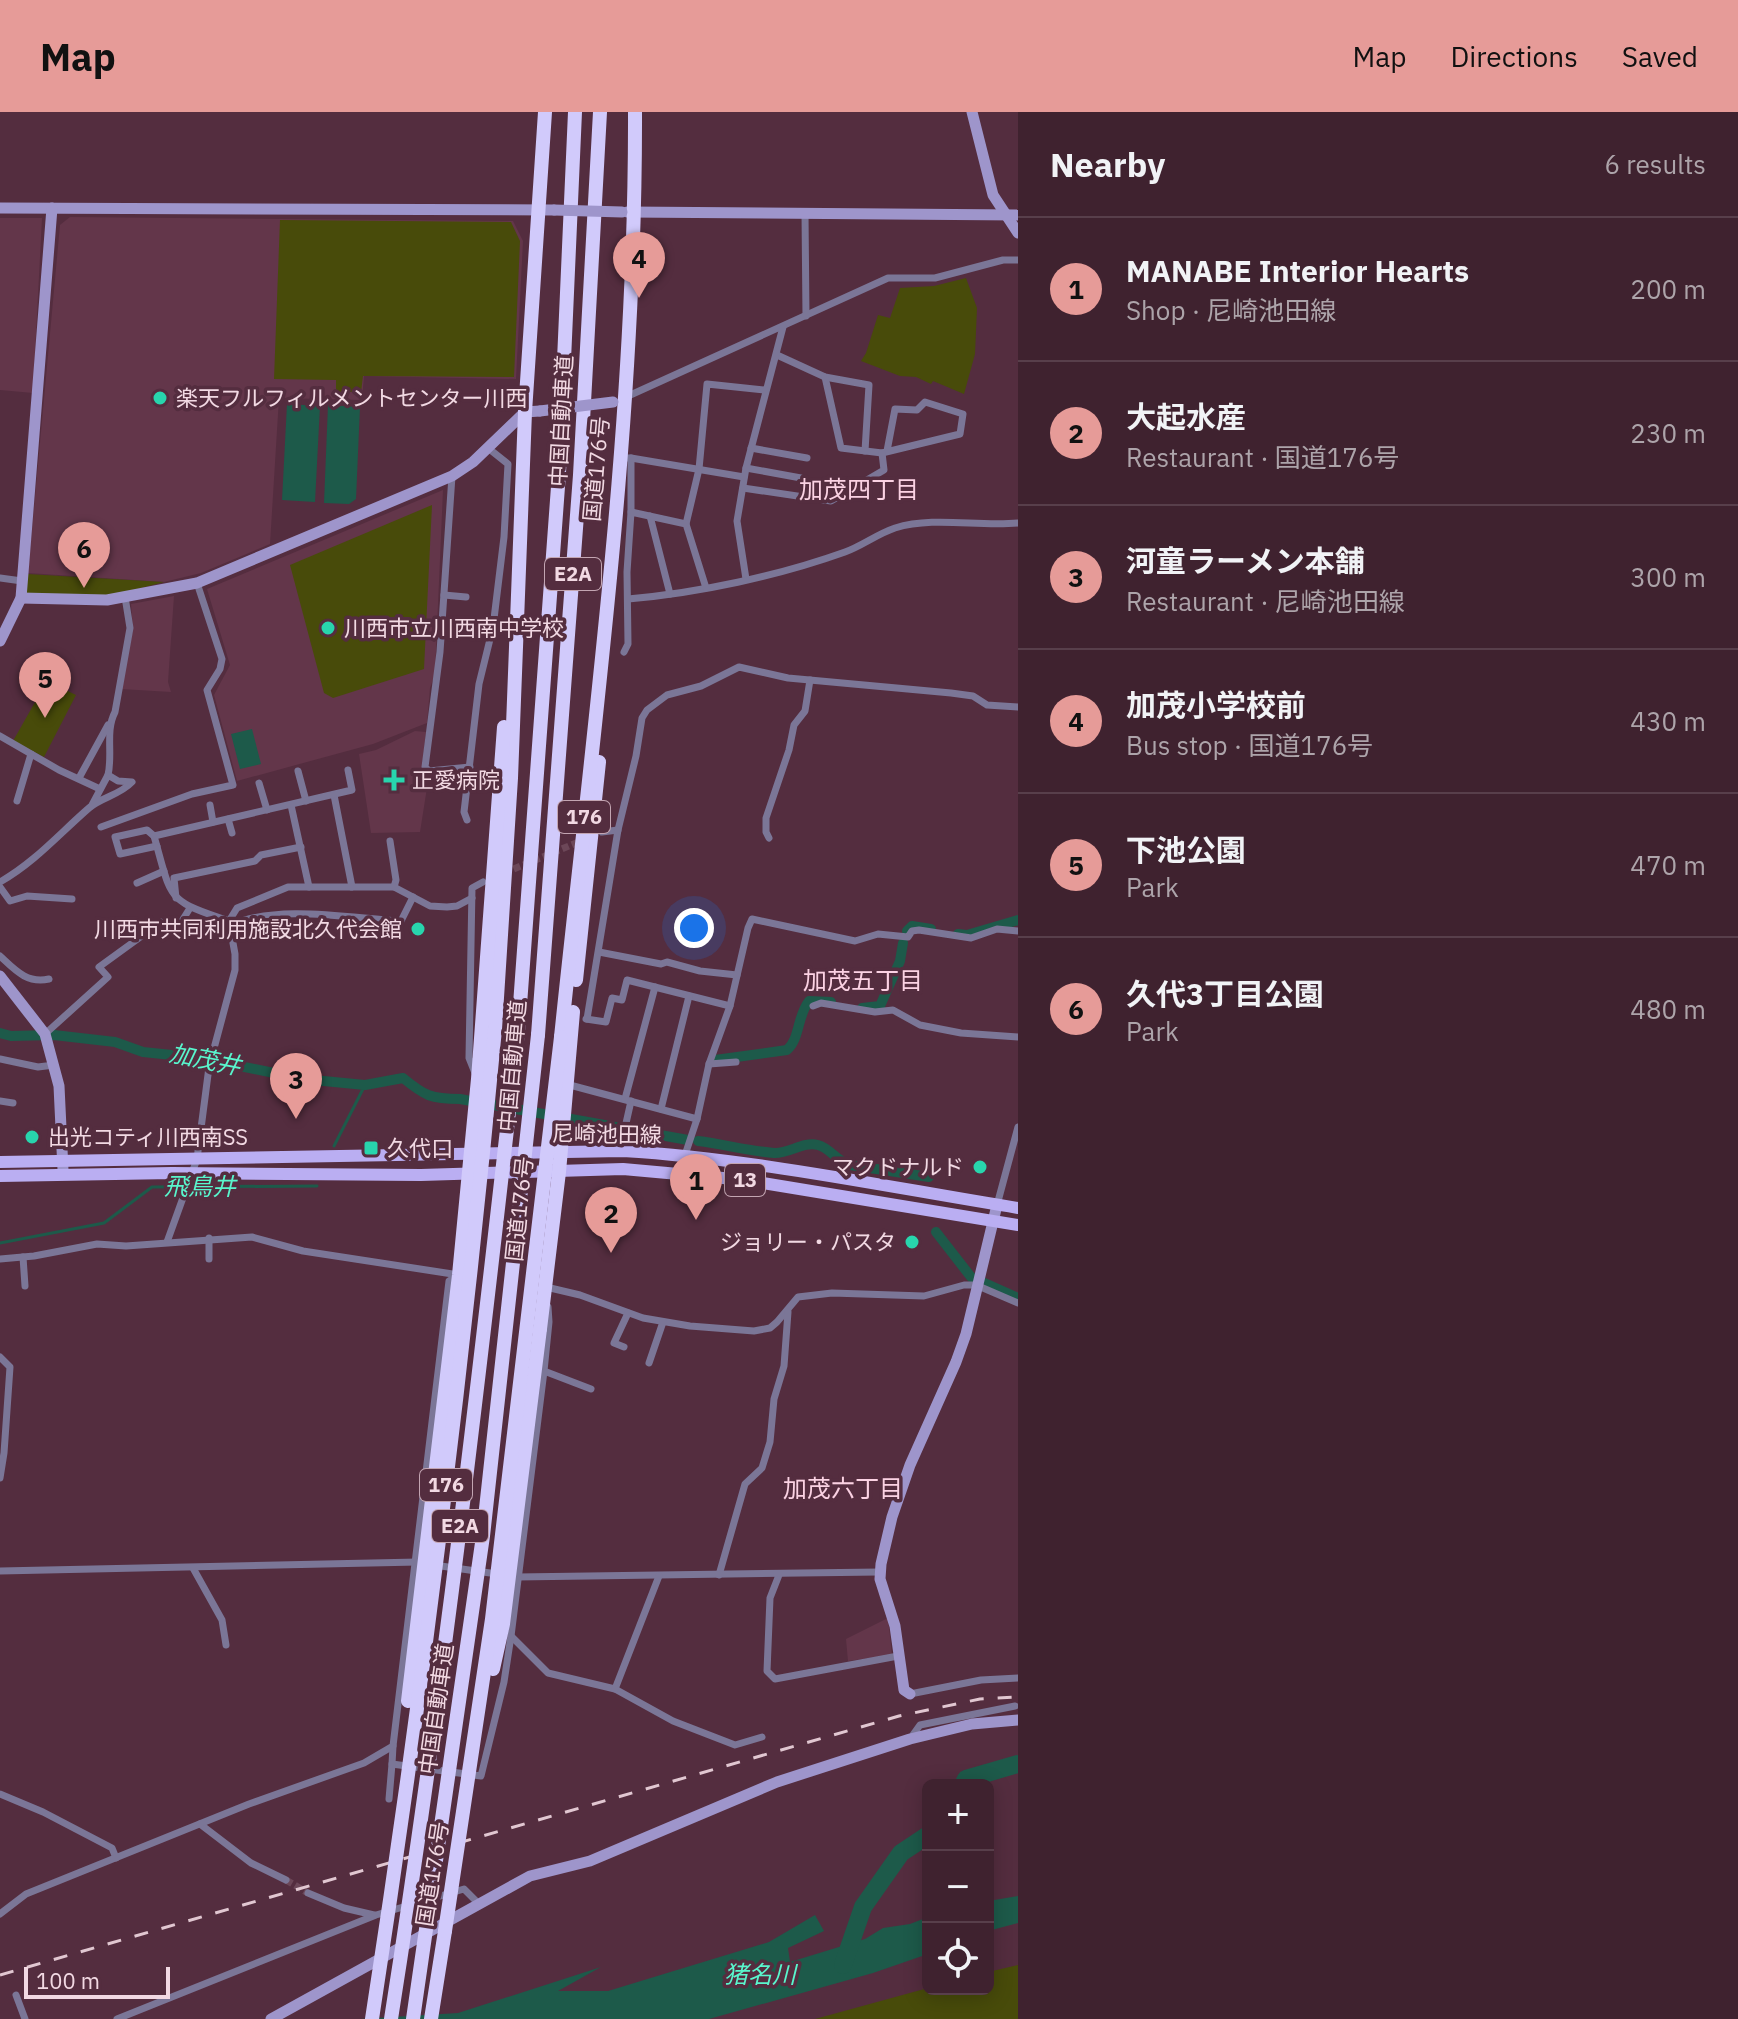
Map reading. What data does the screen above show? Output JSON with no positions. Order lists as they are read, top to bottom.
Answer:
{
  "streets": {
    "highway": [
      "中国自動車道",
      "国道176号",
      "E2A",
      "176"
    ],
    "main road": ["尼崎池田線", "13"]
  },
  "districts": ["加茂四丁目", "加茂五丁目", "加茂六丁目"],
  "water": ["加茂井", "飛鳥井", "猪名川"],
  "places": {
    "other": [
      "楽天フルフィルメントセンター川西",
      "川西市立川西南中学校",
      "川西市共同利用施設北久代会館",
      "出光コティ川西南SS",
      "マクドナルド",
      "ジョリー・パスタ"
    ],
    "health": ["正愛病院"],
    "transit": ["久代口"]
  },
  "scale_bar": "100 m",
  "page": {
    "header": "Map",
    "nav": ["Map", "Directions", "Saved"],
    "heading": ["Nearby", "6 results"],
    "list": [
      {
        "mark": "1",
        "name": "MANABE Interior Hearts",
        "note": "Shop · 尼崎池田線",
        "value": "200 m"
      },
      {
        "mark": "2",
        "name": "大起水産",
        "note": "Restaurant · 国道176号",
        "value": "230 m"
      },
      {
        "mark": "3",
        "name": "河童ラーメン本舗",
        "note": "Restaurant · 尼崎池田線",
        "value": "300 m"
      },
      {
        "mark": "4",
        "name": "加茂小学校前",
        "note": "Bus stop · 国道176号",
        "value": "430 m"
      },
      {
        "mark": "5",
        "name": "下池公園",
        "note": "Park",
        "value": "470 m"
      },
      {
        "mark": "6",
        "name": "久代3丁目公園",
        "note": "Park",
        "value": "480 m"
      }
    ],
    "pins": [
      "4",
      "6",
      "5",
      "3",
      "1",
      "2"
    ],
    "map_buttons": ["+", "−"],
    "scale": "100 m"
  }
}
